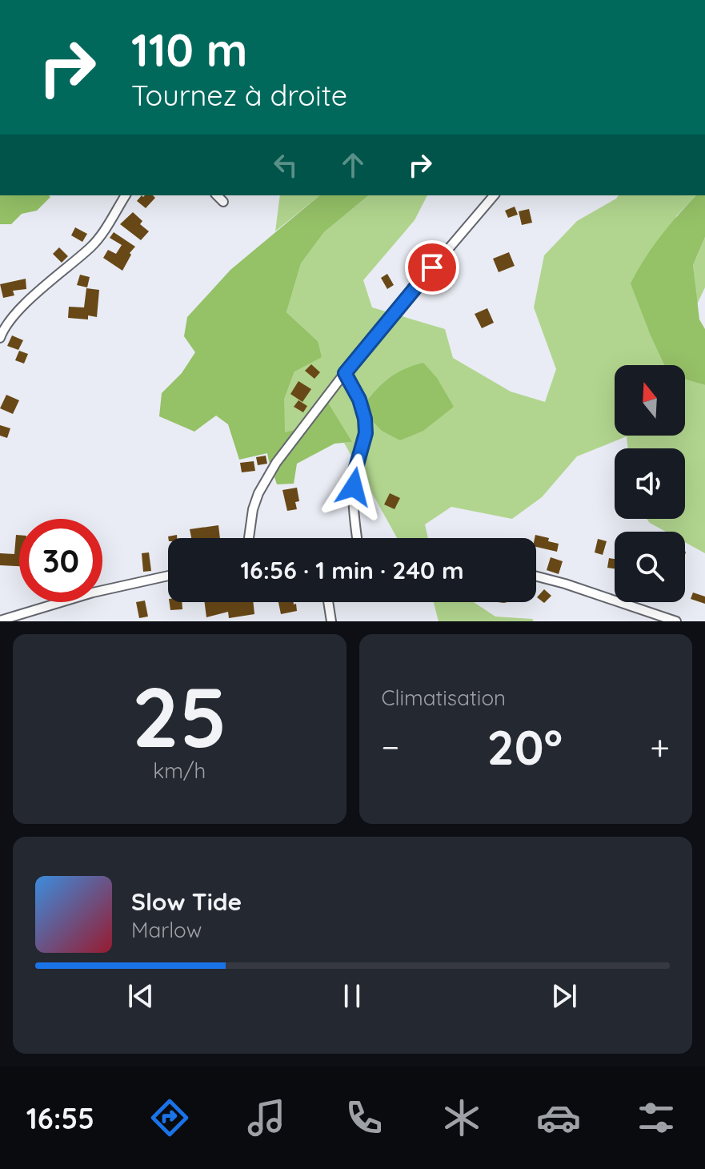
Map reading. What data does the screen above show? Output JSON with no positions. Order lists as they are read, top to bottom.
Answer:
{
  "north": "top",
  "page": {
    "turn": ["110 m", "Tournez à droite"],
    "limit": "30",
    "trip": "16:56 · 1 min · 240 m",
    "tile": [
      ["25", "km/h"],
      "Climatisation"
    ],
    "heat": ["−", "20°", "+"],
    "song": ["Slow Tide", "Marlow"],
    "tabs": "16:55"
  }
}
